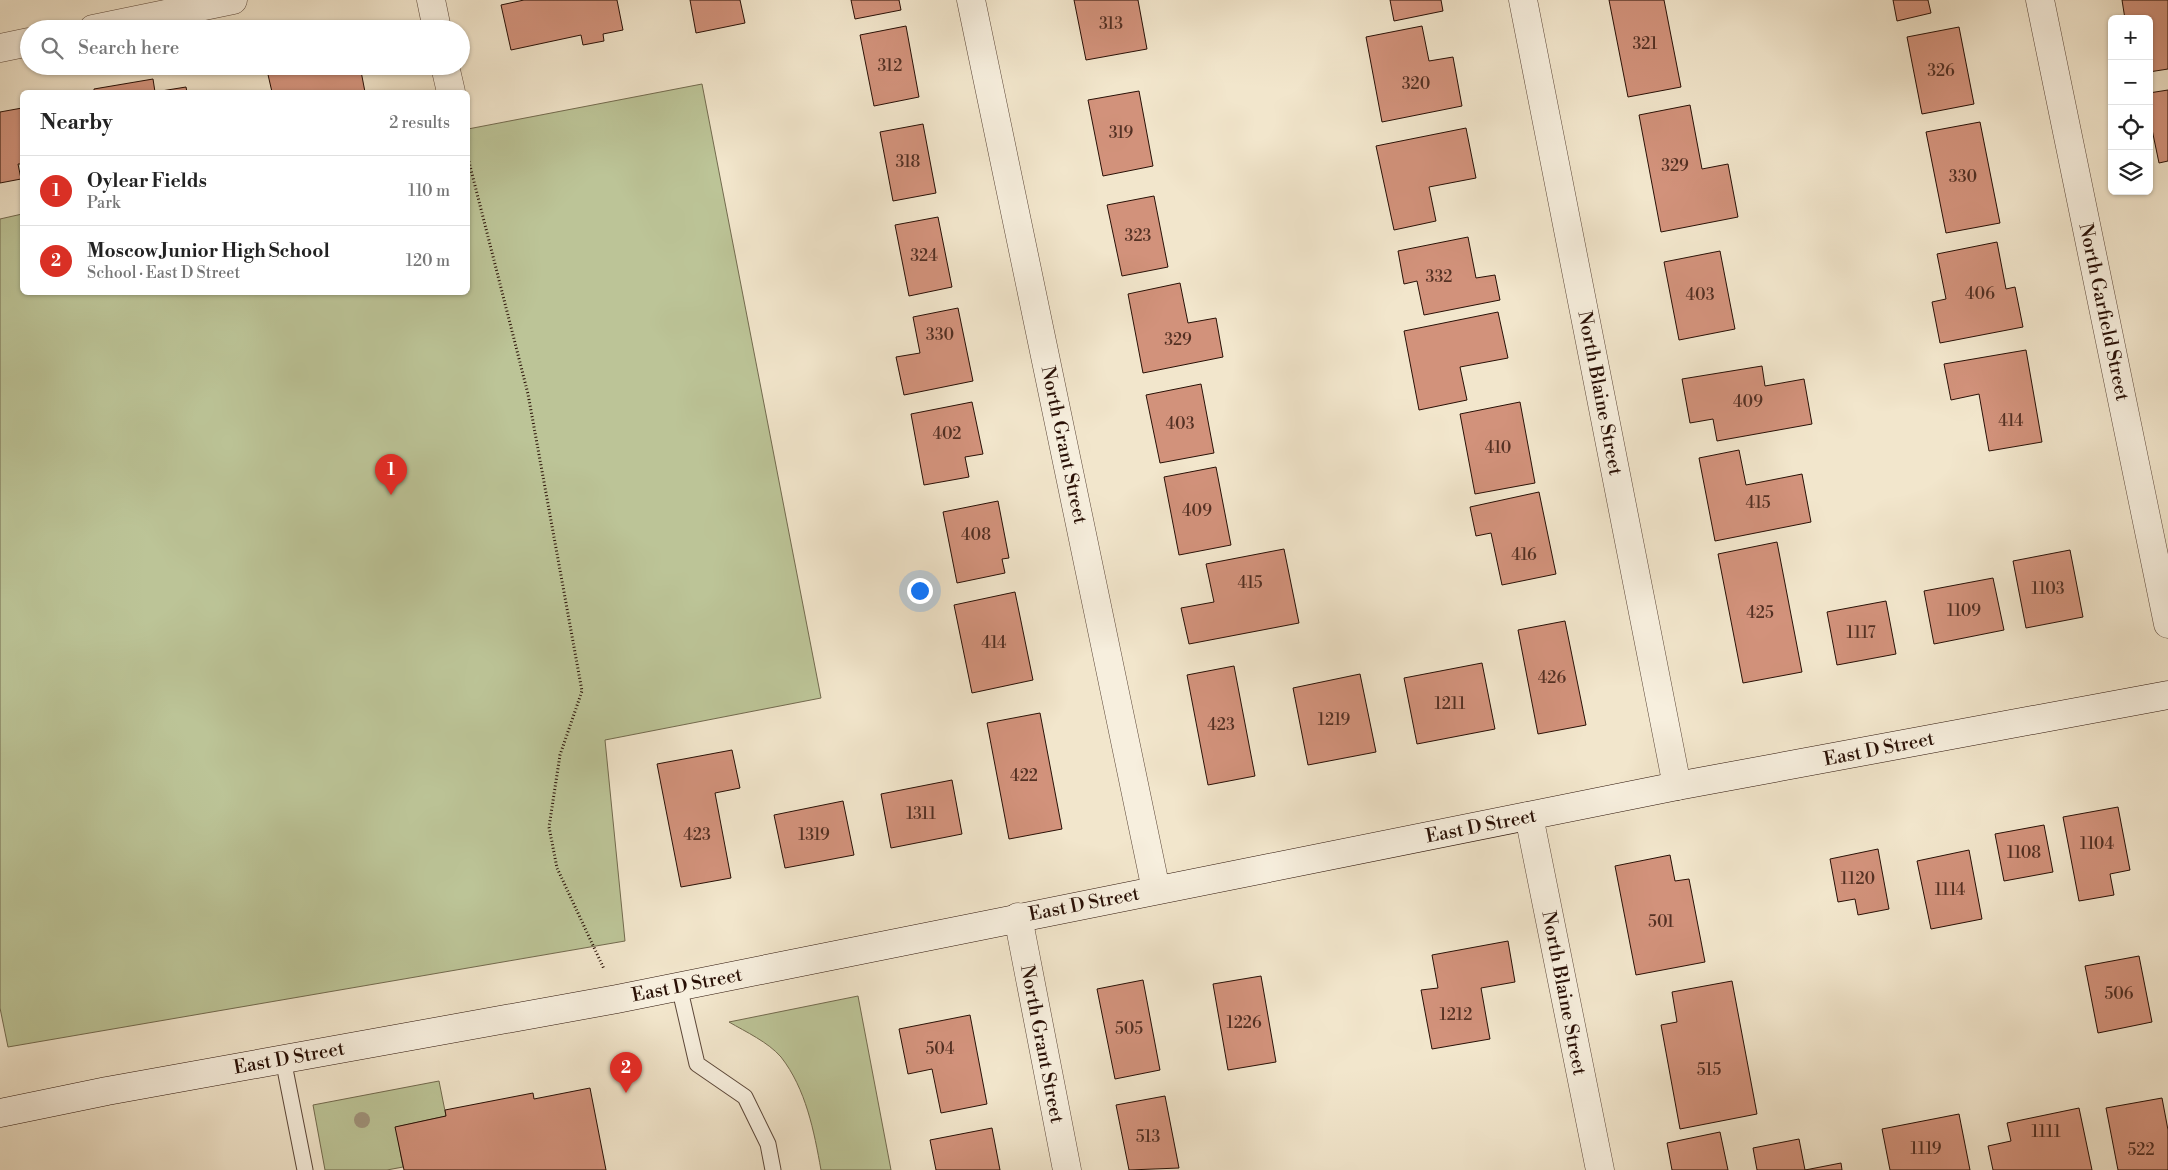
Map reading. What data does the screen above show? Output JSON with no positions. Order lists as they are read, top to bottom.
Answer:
{
  "streets": {
    "street": [
      "North Garfield Street",
      "North Blaine Street",
      "North Grant Street",
      "East D Street"
    ]
  },
  "crossings": [
    ["North Blaine Street", "East D Street"],
    ["North Grant Street", "East D Street"]
  ],
  "house_numbers": [
    "313",
    "321",
    "312",
    "326",
    "320",
    "319",
    "318",
    "329",
    "330",
    "323",
    "324",
    "332",
    "406",
    "403",
    "330",
    "329",
    "409",
    "414",
    "403",
    "402",
    "410",
    "415",
    "409",
    "408",
    "416",
    "415",
    "1103",
    "1109",
    "425",
    "1117",
    "414",
    "426",
    "1211",
    "1219",
    "423",
    "422",
    "1311",
    "423",
    "1319",
    "1104",
    "1108",
    "1120",
    "1114",
    "501",
    "506",
    "1212",
    "1226",
    "505",
    "504",
    "515",
    "1111",
    "513",
    "1119",
    "522"
  ],
  "page": {
    "map_buttons": ["+", "−"],
    "search": "Search here",
    "heading": ["Nearby", "2 results"],
    "list": [
      {
        "mark": "1",
        "name": "Oylear Fields",
        "note": "Park",
        "value": "110 m"
      },
      {
        "mark": "2",
        "name": "Moscow Junior High School",
        "note": "School · East D Street",
        "value": "120 m"
      }
    ],
    "pins": ["1", "2"]
  }
}
